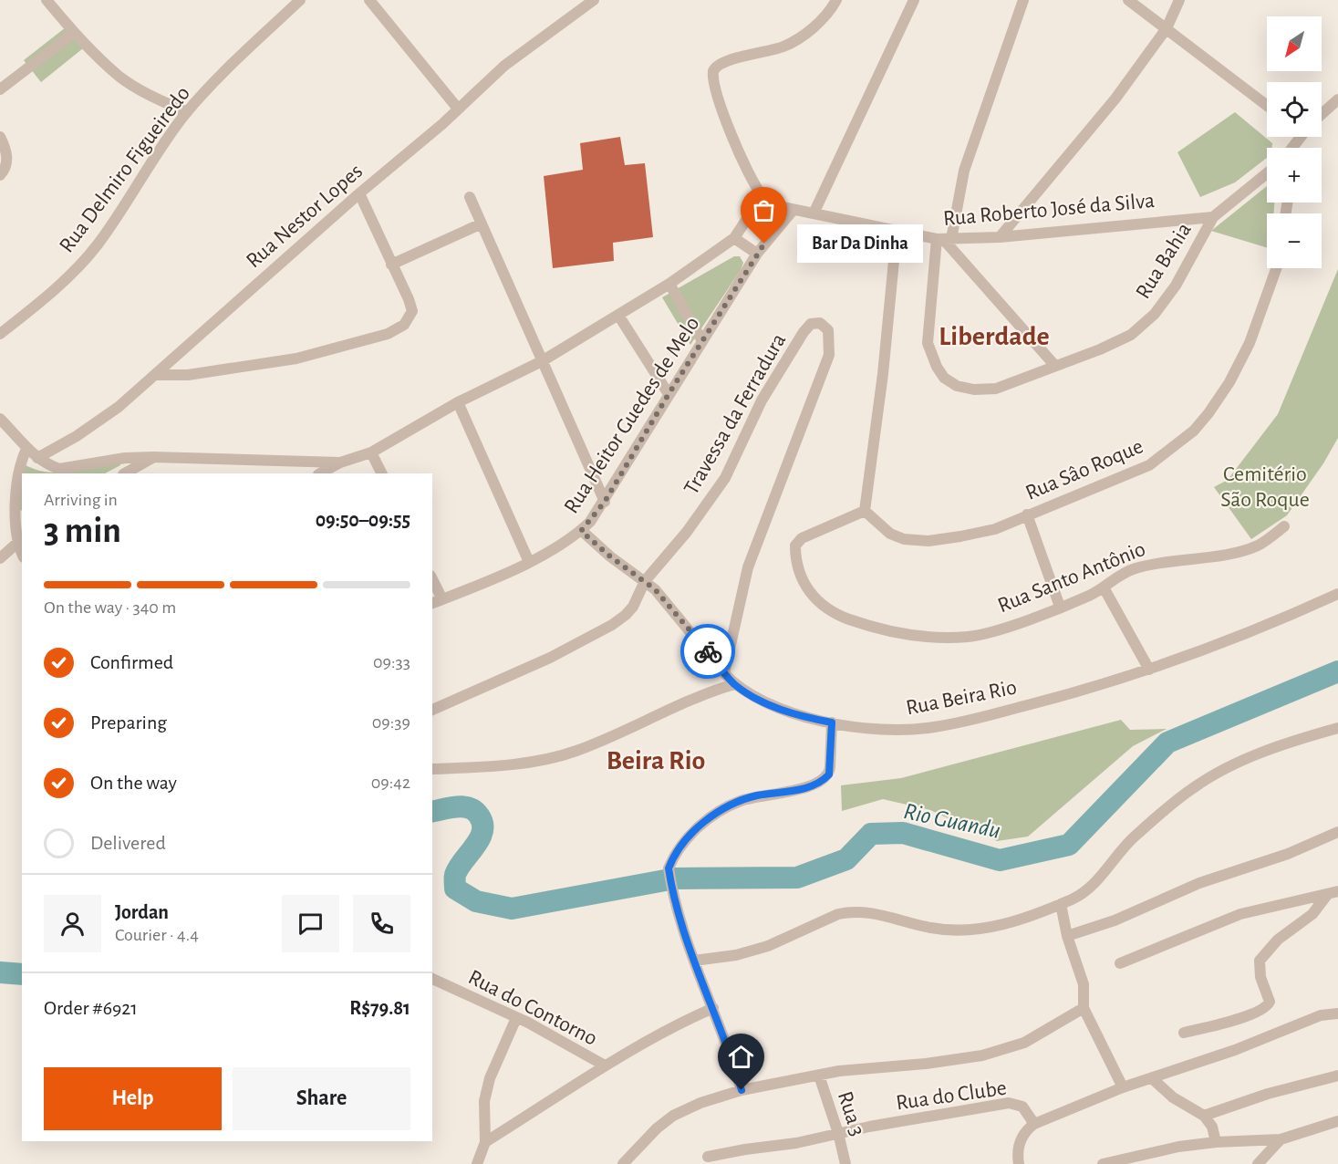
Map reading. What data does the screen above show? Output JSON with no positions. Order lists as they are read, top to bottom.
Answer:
{
  "streets": {
    "street": [
      "Rua Delmiro Figueiredo",
      "Rua Roberto José da Silva",
      "Rua Nestor Lopes",
      "Rua Bahia",
      "Travessa da Ferradura",
      "Rua Heitor Guedes de Melo",
      "Rua Sâo Roque",
      "Rua Santo Antônio",
      "Rua Beira Rio",
      "Rua do Contorno",
      "Rua do Clube",
      "Rua 3"
    ]
  },
  "crossings": [
    ["Rua Roberto José da Silva", "Rua Bahia"],
    ["Rua Roberto José da Silva", "Rua Heitor Guedes de Melo"],
    ["Travessa da Ferradura", "Rua Beira Rio"],
    ["Rua Heitor Guedes de Melo", "Rua Beira Rio"],
    ["Rua Sâo Roque", "Rua Santo Antônio"],
    ["Rua do Clube", "Rua 3"]
  ],
  "districts": ["Liberdade", "Beira Rio"],
  "water": ["Rio Guandu"],
  "parks": ["Cemitério São Roque"],
  "places": ["Bar Da Dinha"],
  "north": "bottom left",
  "page": {
    "map_buttons": ["+", "−"],
    "bubble": "Bar Da Dinha",
    "heading": ["3 min", "Arriving in", "09:50–09:55"],
    "panel": [
      "Jordan",
      "Courier · 4.4",
      "Order #6921",
      "R$79.81"
    ],
    "bar": "On the way · 340 m",
    "list": [
      ["Confirmed", "09:33"],
      ["Preparing", "09:39"],
      ["On the way", "09:42"],
      "Delivered"
    ],
    "buttons": ["Help", "Share"]
  }
}
